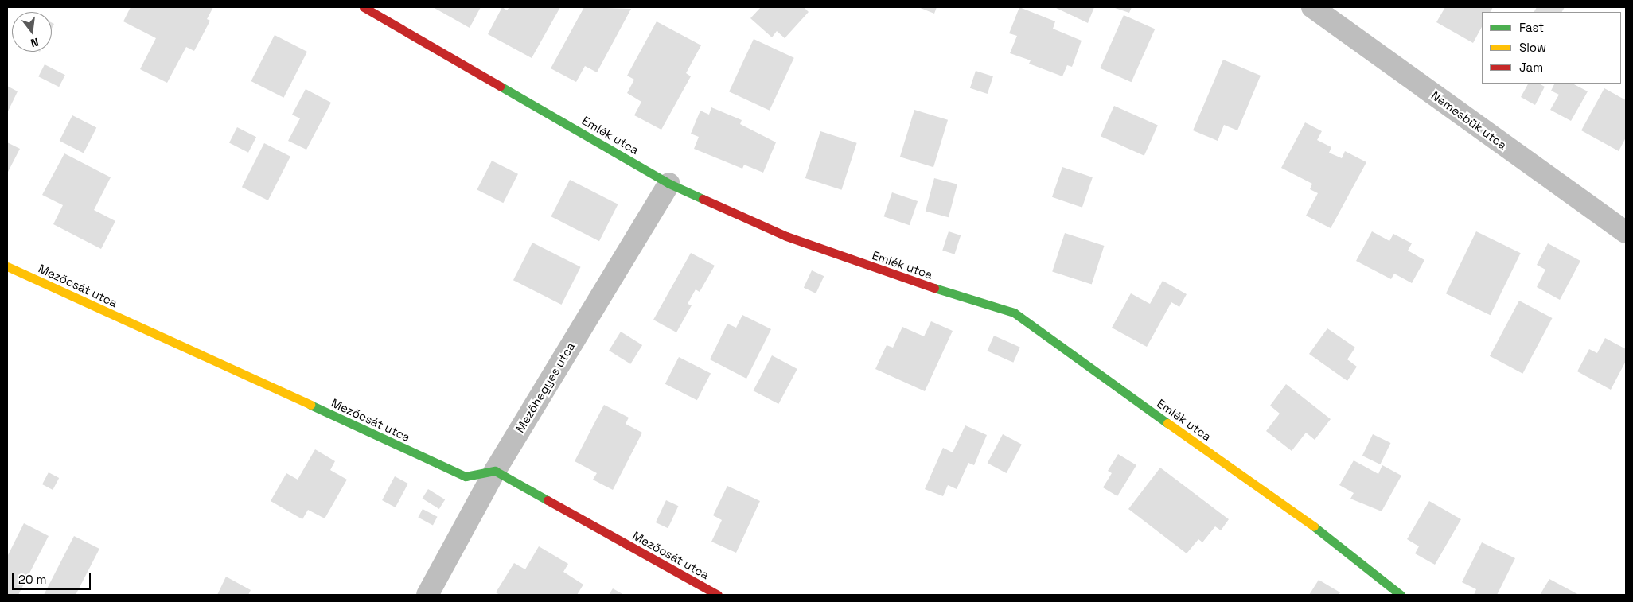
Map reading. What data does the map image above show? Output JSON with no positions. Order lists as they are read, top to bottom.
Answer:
{
  "streets": {
    "street": [
      "Nemesbük utca",
      "Emlék utca",
      "Mezőcsát utca",
      "Mezőhegyes utca"
    ]
  },
  "crossings": [
    ["Emlék utca", "Mezőhegyes utca"],
    ["Mezőcsát utca", "Mezőhegyes utca"]
  ],
  "legend": ["Fast", "Slow", "Jam"],
  "scale_bar": "20 m",
  "north": "bottom"
}
